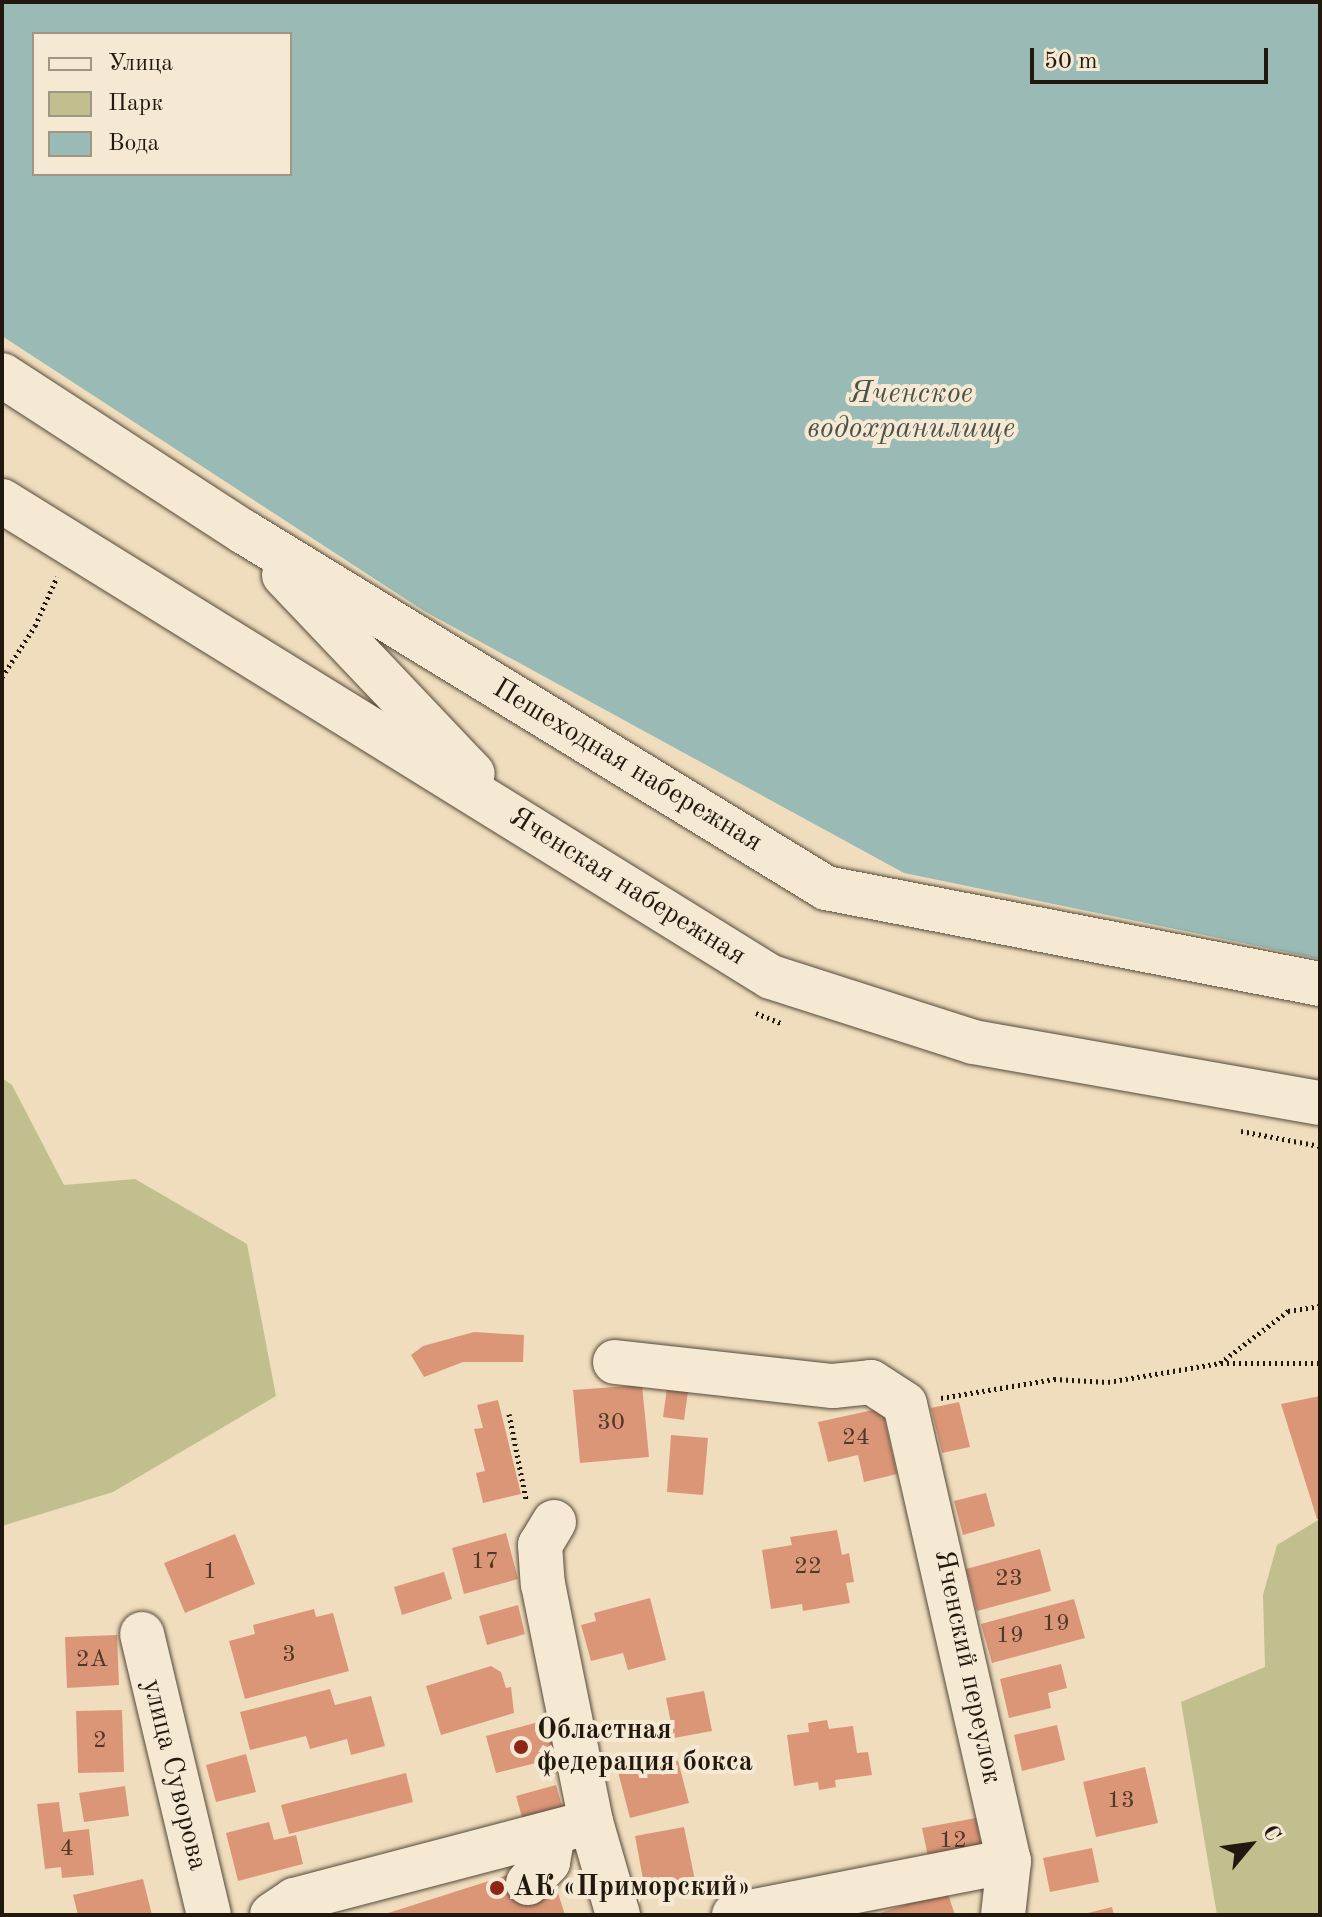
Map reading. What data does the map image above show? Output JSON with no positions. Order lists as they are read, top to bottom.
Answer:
{
  "streets": {
    "street": [
      "Пешеходная набережная",
      "Яченская набережная",
      "Яченский переулок",
      "улица Суворова"
    ]
  },
  "water": ["Яченское водохранилище"],
  "places": ["Областная федерация бокса", "АК «Приморский»"],
  "house_numbers": [
    "30",
    "24",
    "17",
    "22",
    "1",
    "23",
    "19",
    "19",
    "3",
    "2А",
    "2",
    "13",
    "12",
    "4"
  ],
  "legend": ["Улица", "Парк", "Вода"],
  "scale_bar": "50 m",
  "north": "top right"
}
